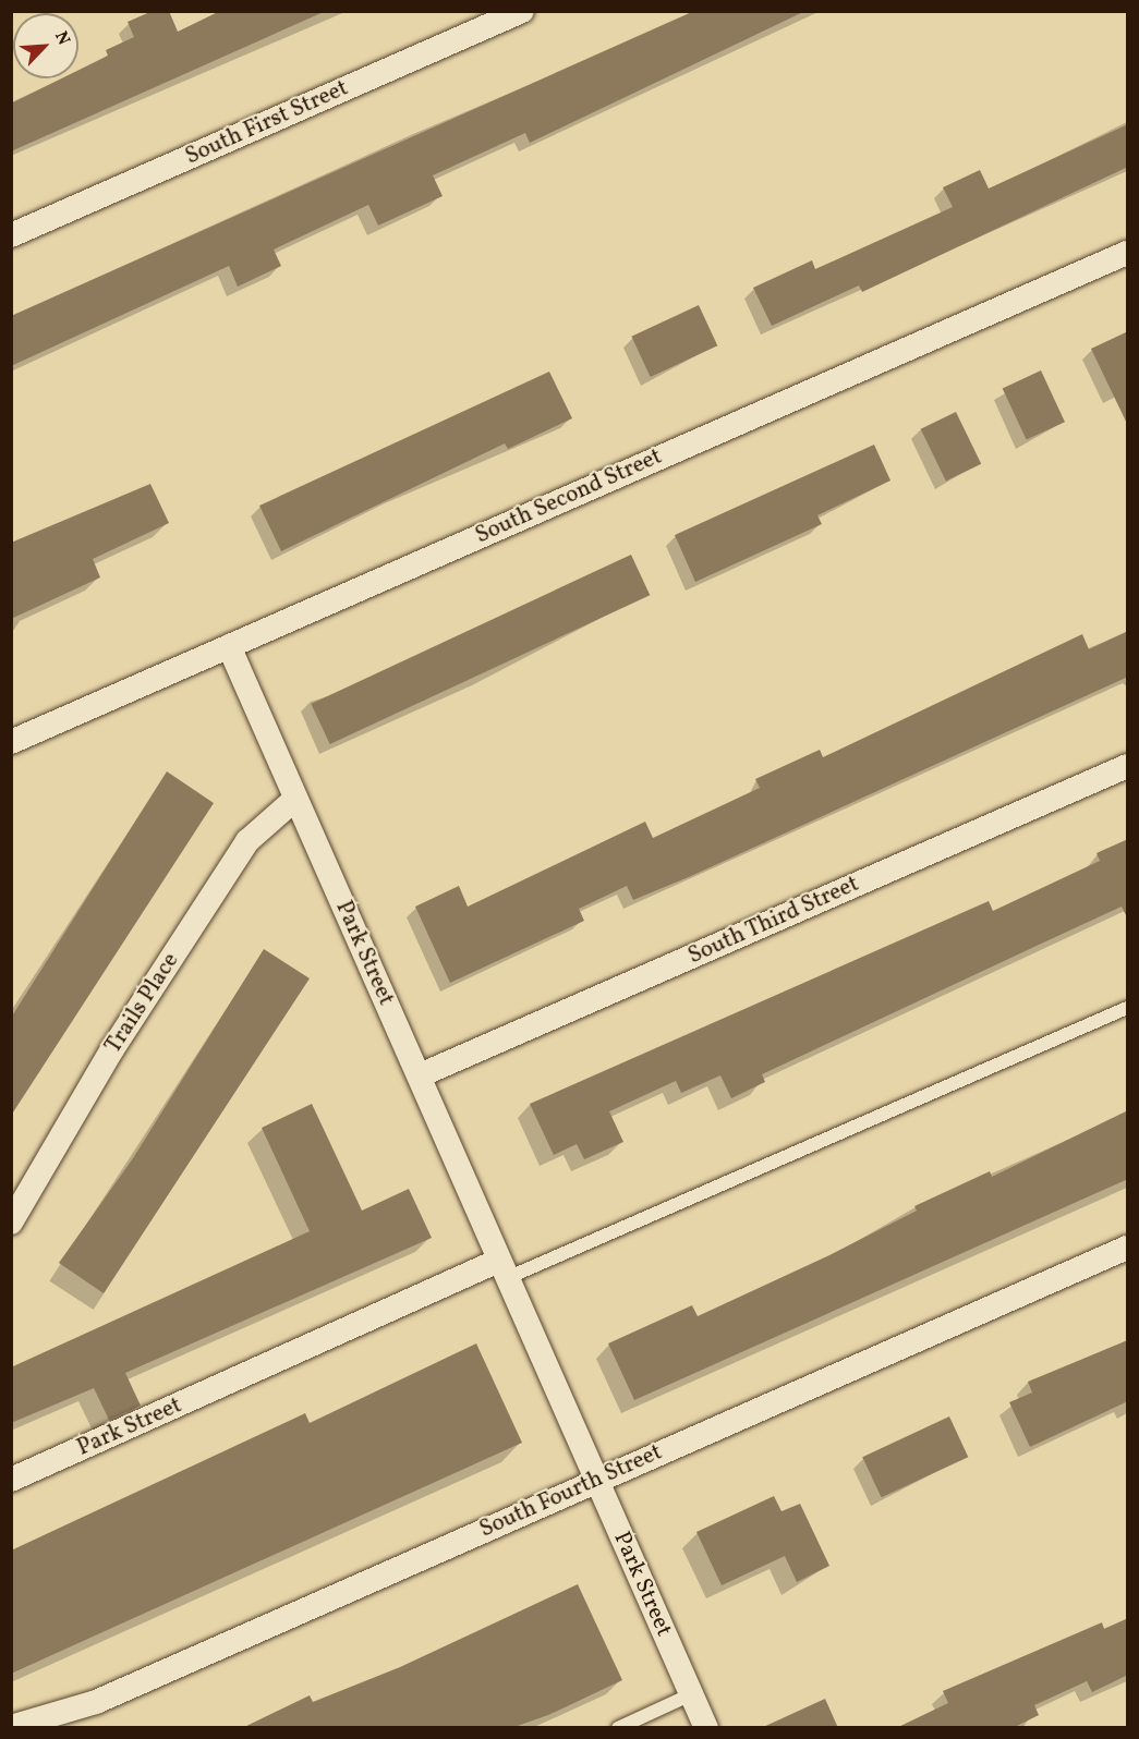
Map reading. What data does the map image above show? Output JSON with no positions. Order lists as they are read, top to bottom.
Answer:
{
  "streets": {
    "street": [
      "South First Street",
      "South Second Street",
      "South Third Street",
      "Park Street",
      "Trails Place",
      "South Fourth Street"
    ]
  },
  "crossings": [
    ["South Second Street", "Park Street"],
    ["South Third Street", "Park Street"],
    ["Park Street", "Trails Place"],
    ["Park Street", "South Fourth Street"]
  ],
  "north": "top right"
}
